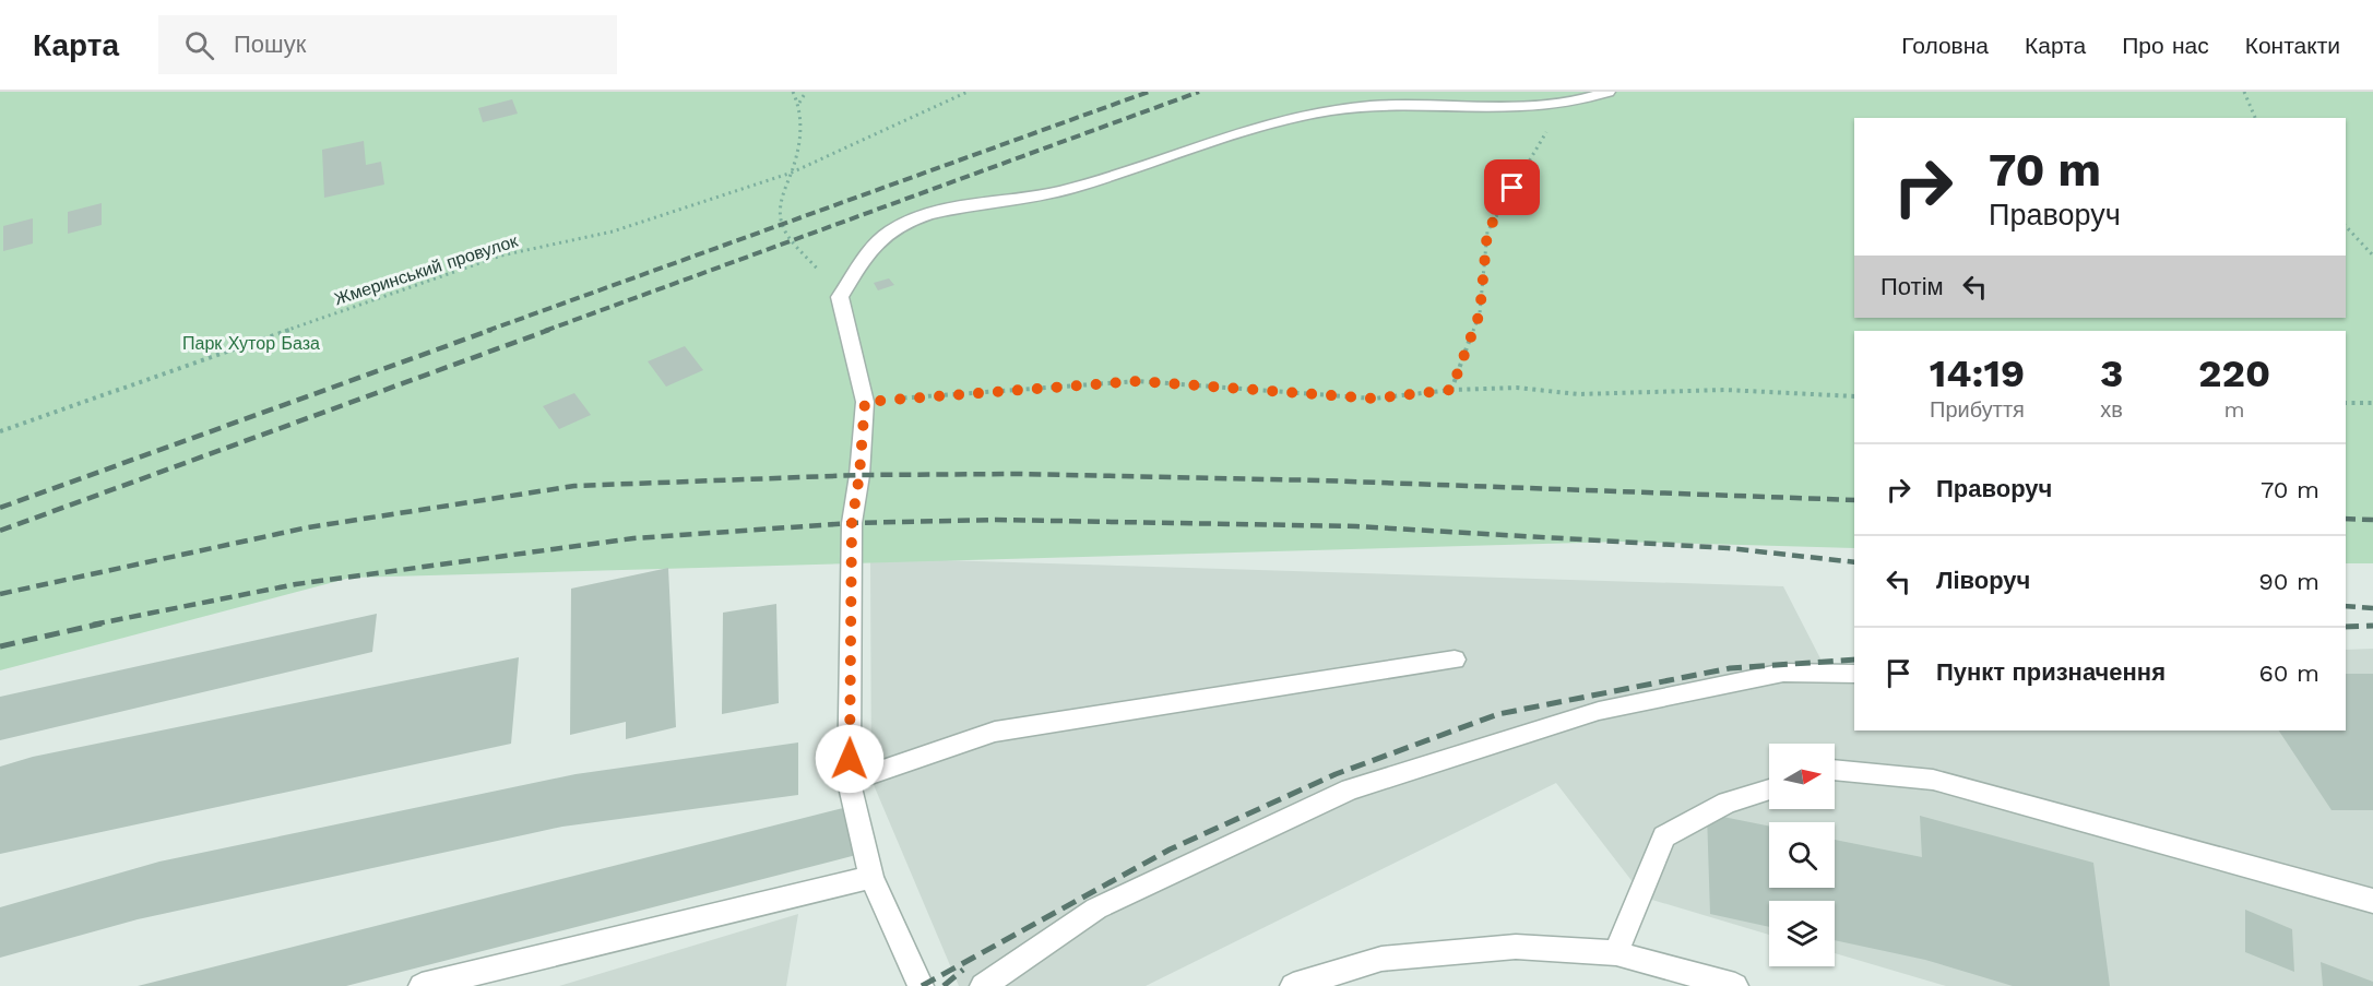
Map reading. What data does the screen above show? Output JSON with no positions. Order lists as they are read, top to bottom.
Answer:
{
  "streets": {
    "path": ["Жмеринський провулок"]
  },
  "parks": ["Парк Хутор База"],
  "north": "right",
  "page": {
    "header": "Карта",
    "search": "Пошук",
    "nav": [
      "Головна",
      "Карта",
      "Про нас",
      "Контакти"
    ],
    "turn": ["70 m", "Праворуч"],
    "then": "Потім",
    "eta": [
      "14:19",
      "Прибуття",
      "3",
      "хв",
      "220",
      "m"
    ],
    "list": [
      {
        "name": "Праворуч",
        "value": "70 m"
      },
      {
        "name": "Ліворуч",
        "value": "90 m"
      },
      {
        "name": "Пункт призначення",
        "value": "60 m"
      }
    ]
  }
}
